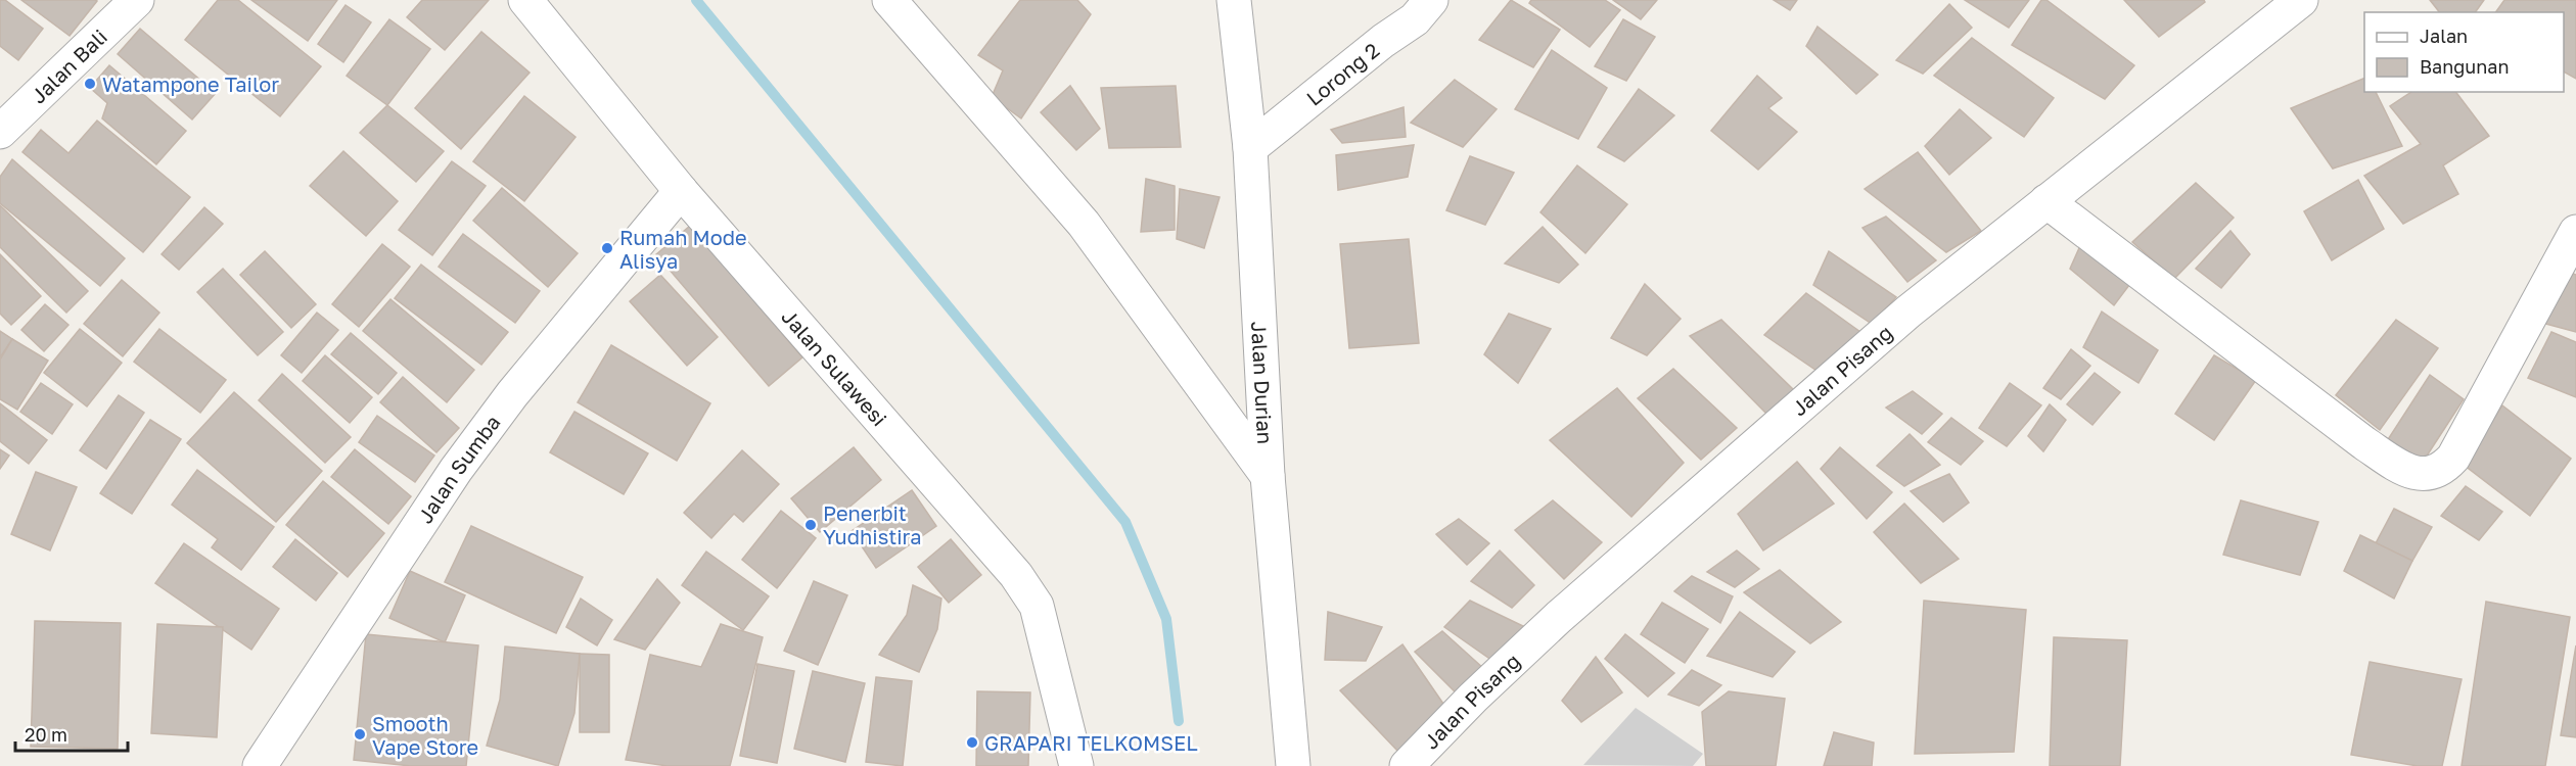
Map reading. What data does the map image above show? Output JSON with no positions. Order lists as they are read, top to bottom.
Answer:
{
  "streets": {
    "street": [
      "Jalan Bali",
      "Lorong 2",
      "Jalan Sulawesi",
      "Jalan Pisang",
      "Jalan Durian",
      "Jalan Sumba"
    ]
  },
  "crossings": [
    ["Lorong 2", "Jalan Durian"],
    ["Jalan Sulawesi", "Jalan Sumba"]
  ],
  "places": [
    "Watampone Tailor",
    "Rumah Mode Alisya",
    "Penerbit Yudhistira",
    "Smooth Vape Store",
    "GRAPARI TELKOMSEL"
  ],
  "legend": ["Jalan", "Bangunan"],
  "scale_bar": "20 m"
}
